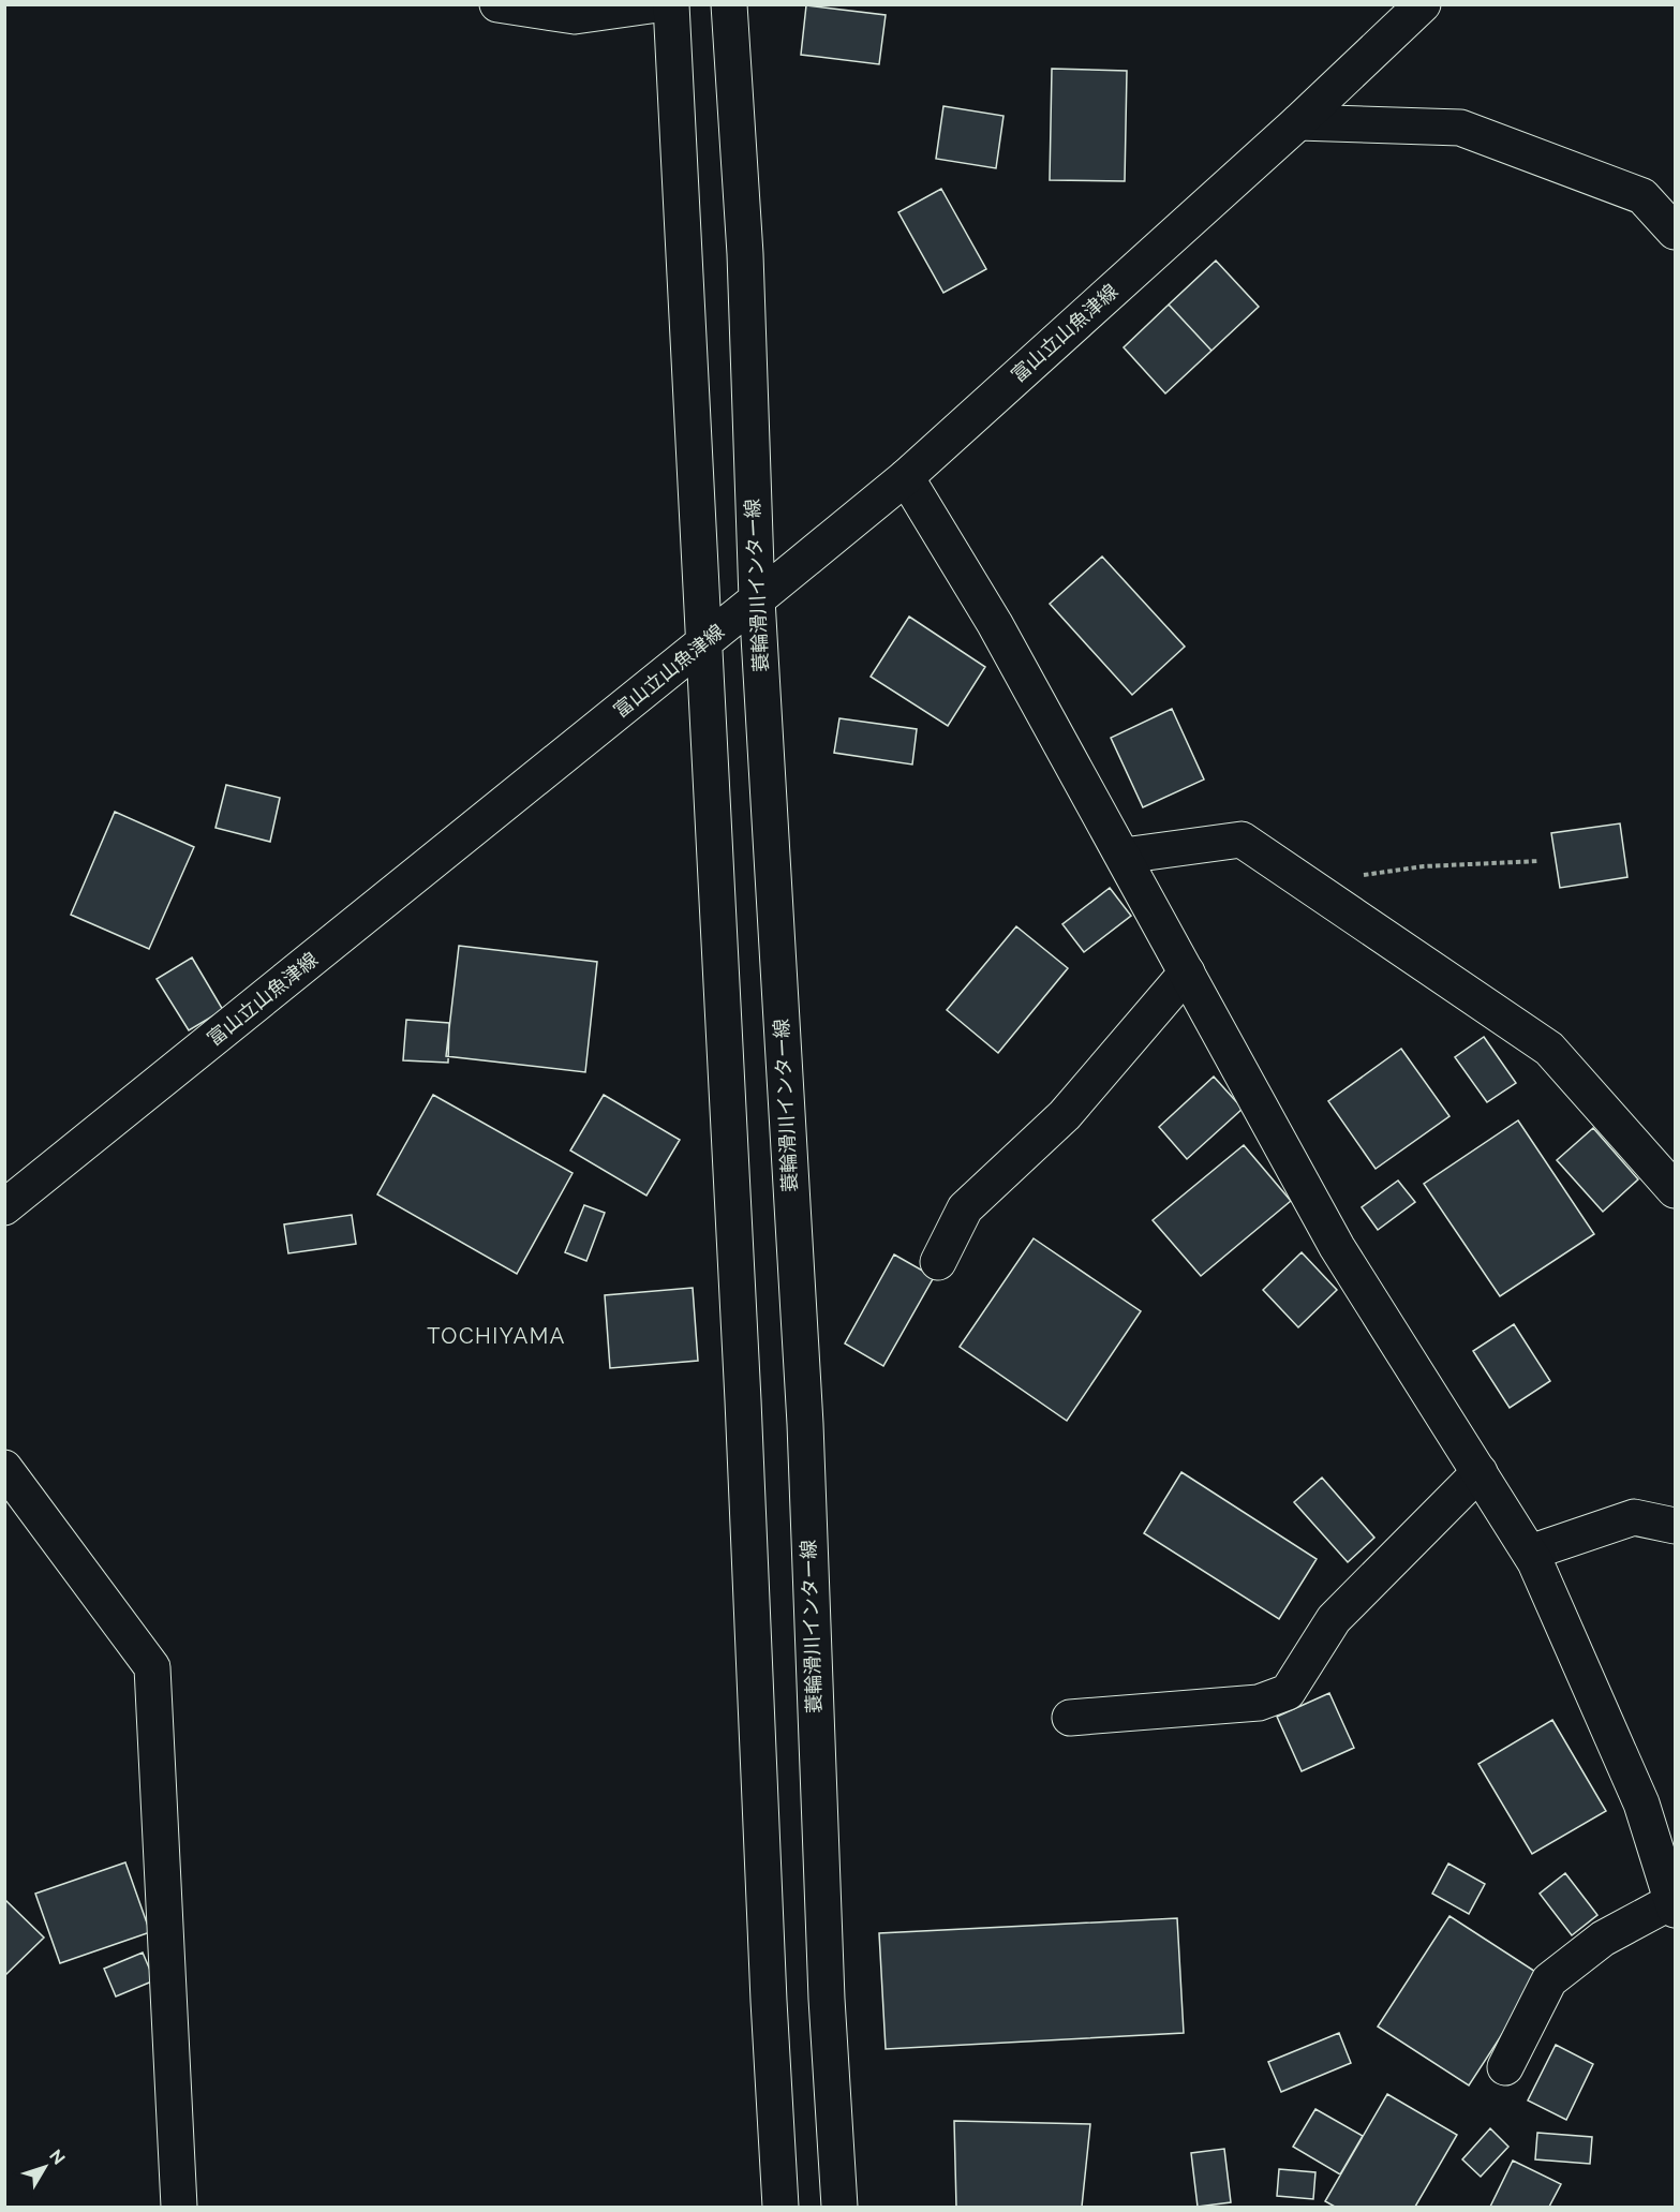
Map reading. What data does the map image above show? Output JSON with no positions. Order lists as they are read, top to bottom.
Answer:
{
  "streets": {
    "main road": ["富山立山魚津線", "蓑輪滑川インター線"]
  },
  "crossings": [
    ["富山立山魚津線", "蓑輪滑川インター線"]
  ],
  "districts": ["TOCHIYAMA"],
  "north": "top right"
}
